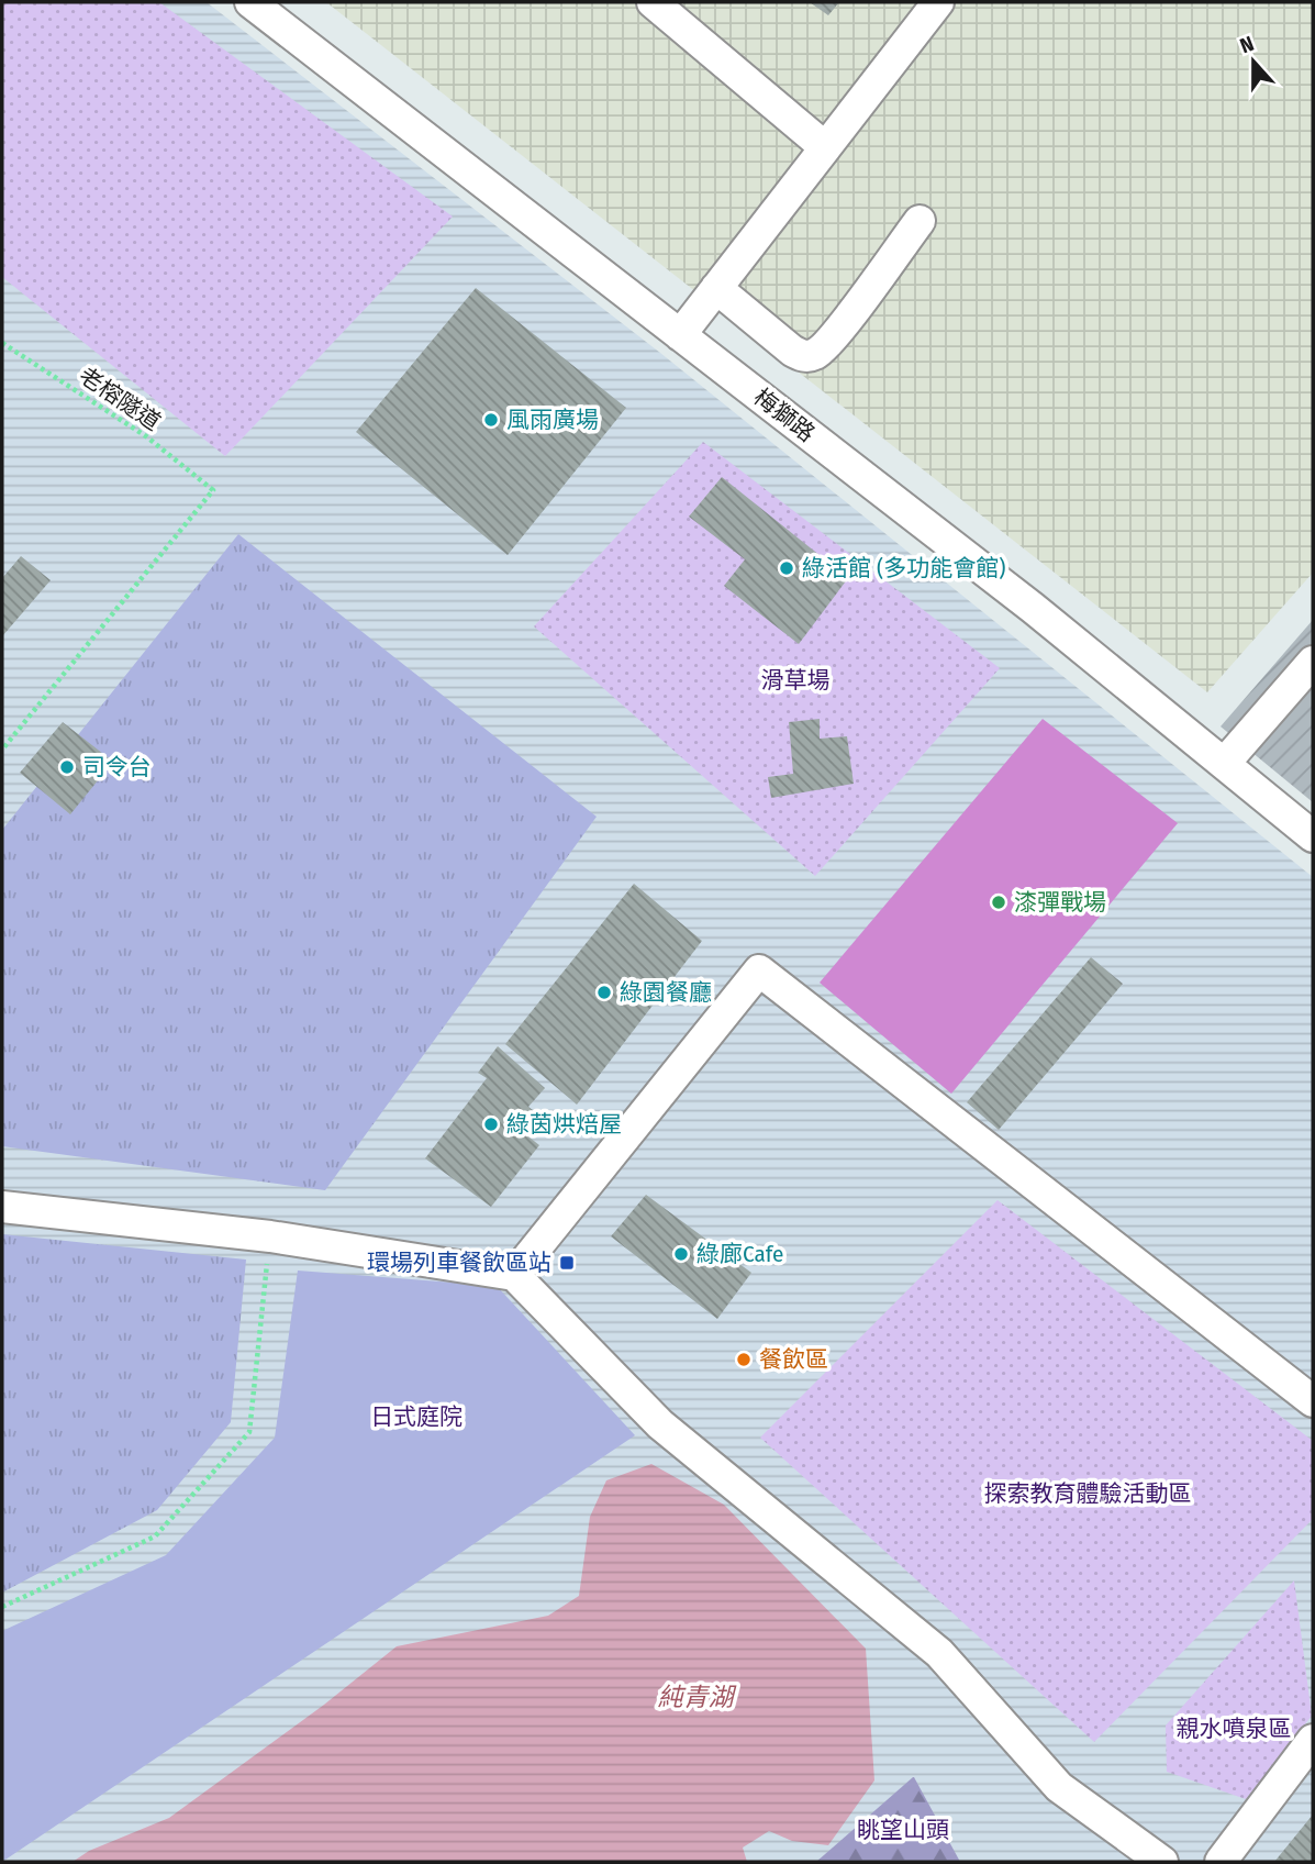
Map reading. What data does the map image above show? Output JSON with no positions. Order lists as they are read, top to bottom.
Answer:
{
  "streets": {
    "street": ["梅獅路"],
    "path": ["老榕隧道"]
  },
  "water": ["純青湖"],
  "parks": [
    "滑草場",
    "日式庭院",
    "探索教育體驗活動區",
    "親水噴泉區",
    "眺望山頭"
  ],
  "places": {
    "other": [
      "風雨廣場",
      "綠活館 (多功能會館)",
      "司令台",
      "漆彈戰場",
      "綠園餐廳",
      "綠茵烘焙屋",
      "綠廊Cafe",
      "餐飲區"
    ],
    "transit": ["環場列車餐飲區站"]
  },
  "north": "top"
}
